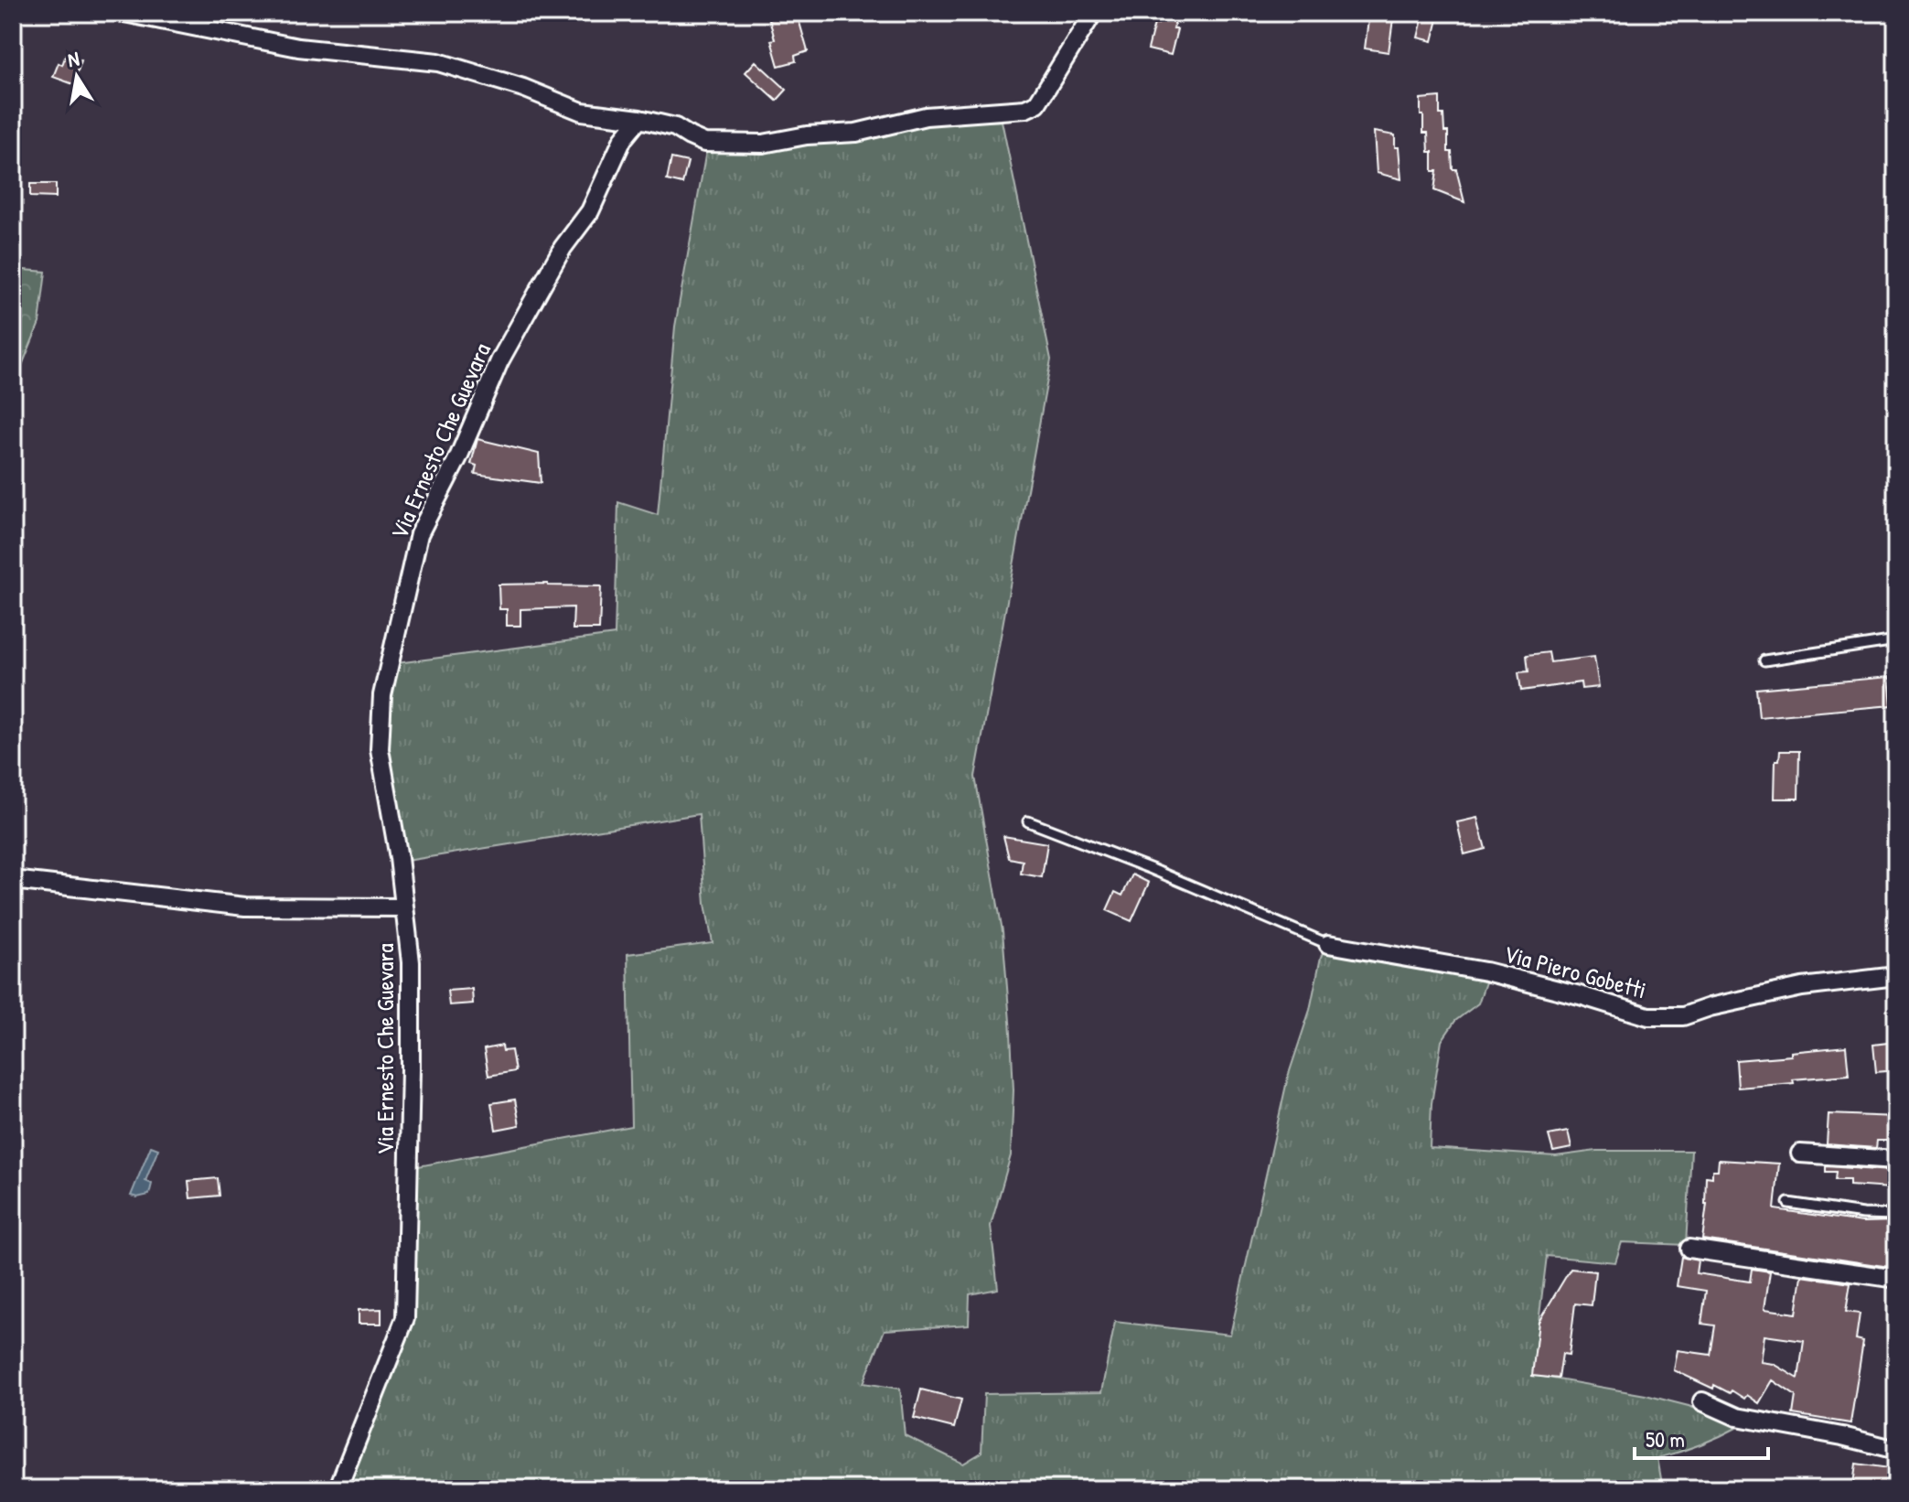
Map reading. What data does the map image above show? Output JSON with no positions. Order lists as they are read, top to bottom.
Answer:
{
  "streets": {
    "street": ["Via Ernesto Che Guevara", "Via Piero Gobetti"]
  },
  "scale_bar": "50 m",
  "north": "top"
}
